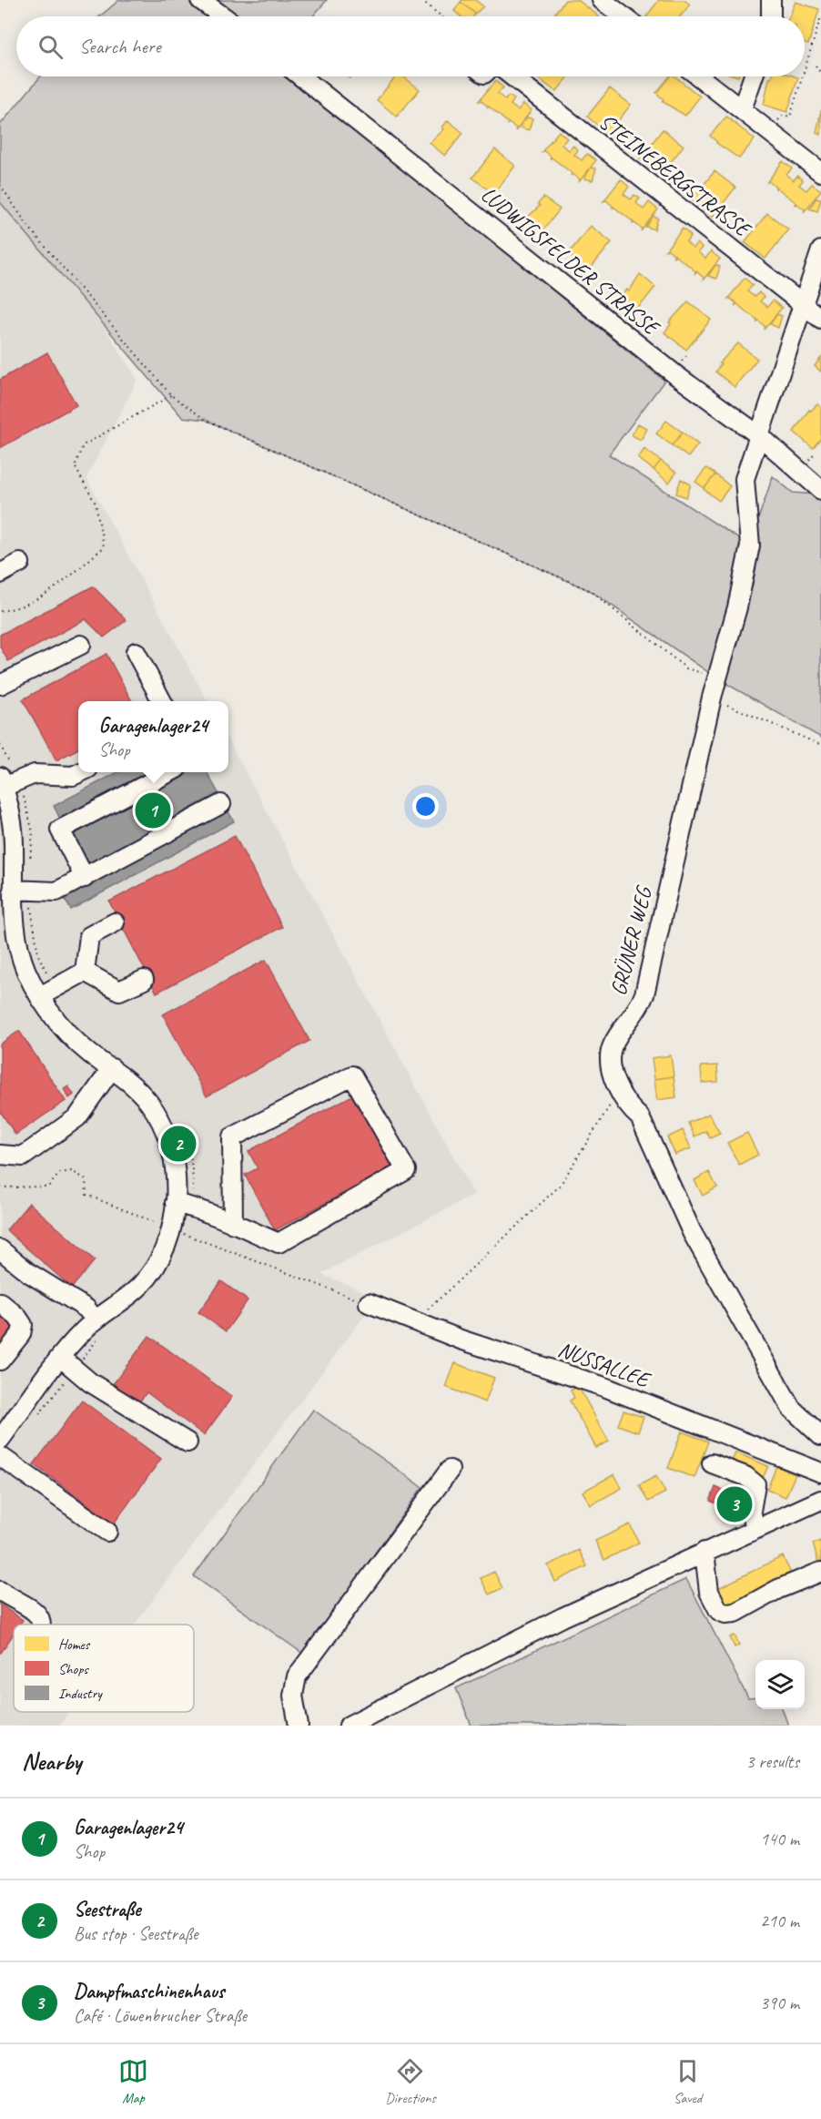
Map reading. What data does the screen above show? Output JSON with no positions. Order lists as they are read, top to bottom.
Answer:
{
  "streets": {
    "street": [
      "STEINEBERGSTRASSE",
      "LUDWIGSFELDER STRASSE",
      "GRÜNER WEG",
      "NUSSALLEE"
    ]
  },
  "crossings": [
    ["STEINEBERGSTRASSE", "GRÜNER WEG"],
    ["LUDWIGSFELDER STRASSE", "GRÜNER WEG"]
  ],
  "legend": ["Homes", "Shops", "Industry"],
  "page": {
    "search": "Search here",
    "popup": ["Garagenlager24", "Shop"],
    "pins": ["1", "2", "3"],
    "heading": ["Nearby", "3 results"],
    "list": [
      {
        "mark": "1",
        "name": "Garagenlager24",
        "note": "Shop",
        "value": "140 m"
      },
      {
        "mark": "2",
        "name": "Seestraße",
        "note": "Bus stop · Seestraße",
        "value": "210 m"
      },
      {
        "mark": "3",
        "name": "Dampfmaschinenhaus",
        "note": "Café · Löwenbrucher Straße",
        "value": "390 m"
      }
    ],
    "nav": ["Map", "Directions", "Saved"]
  }
}
